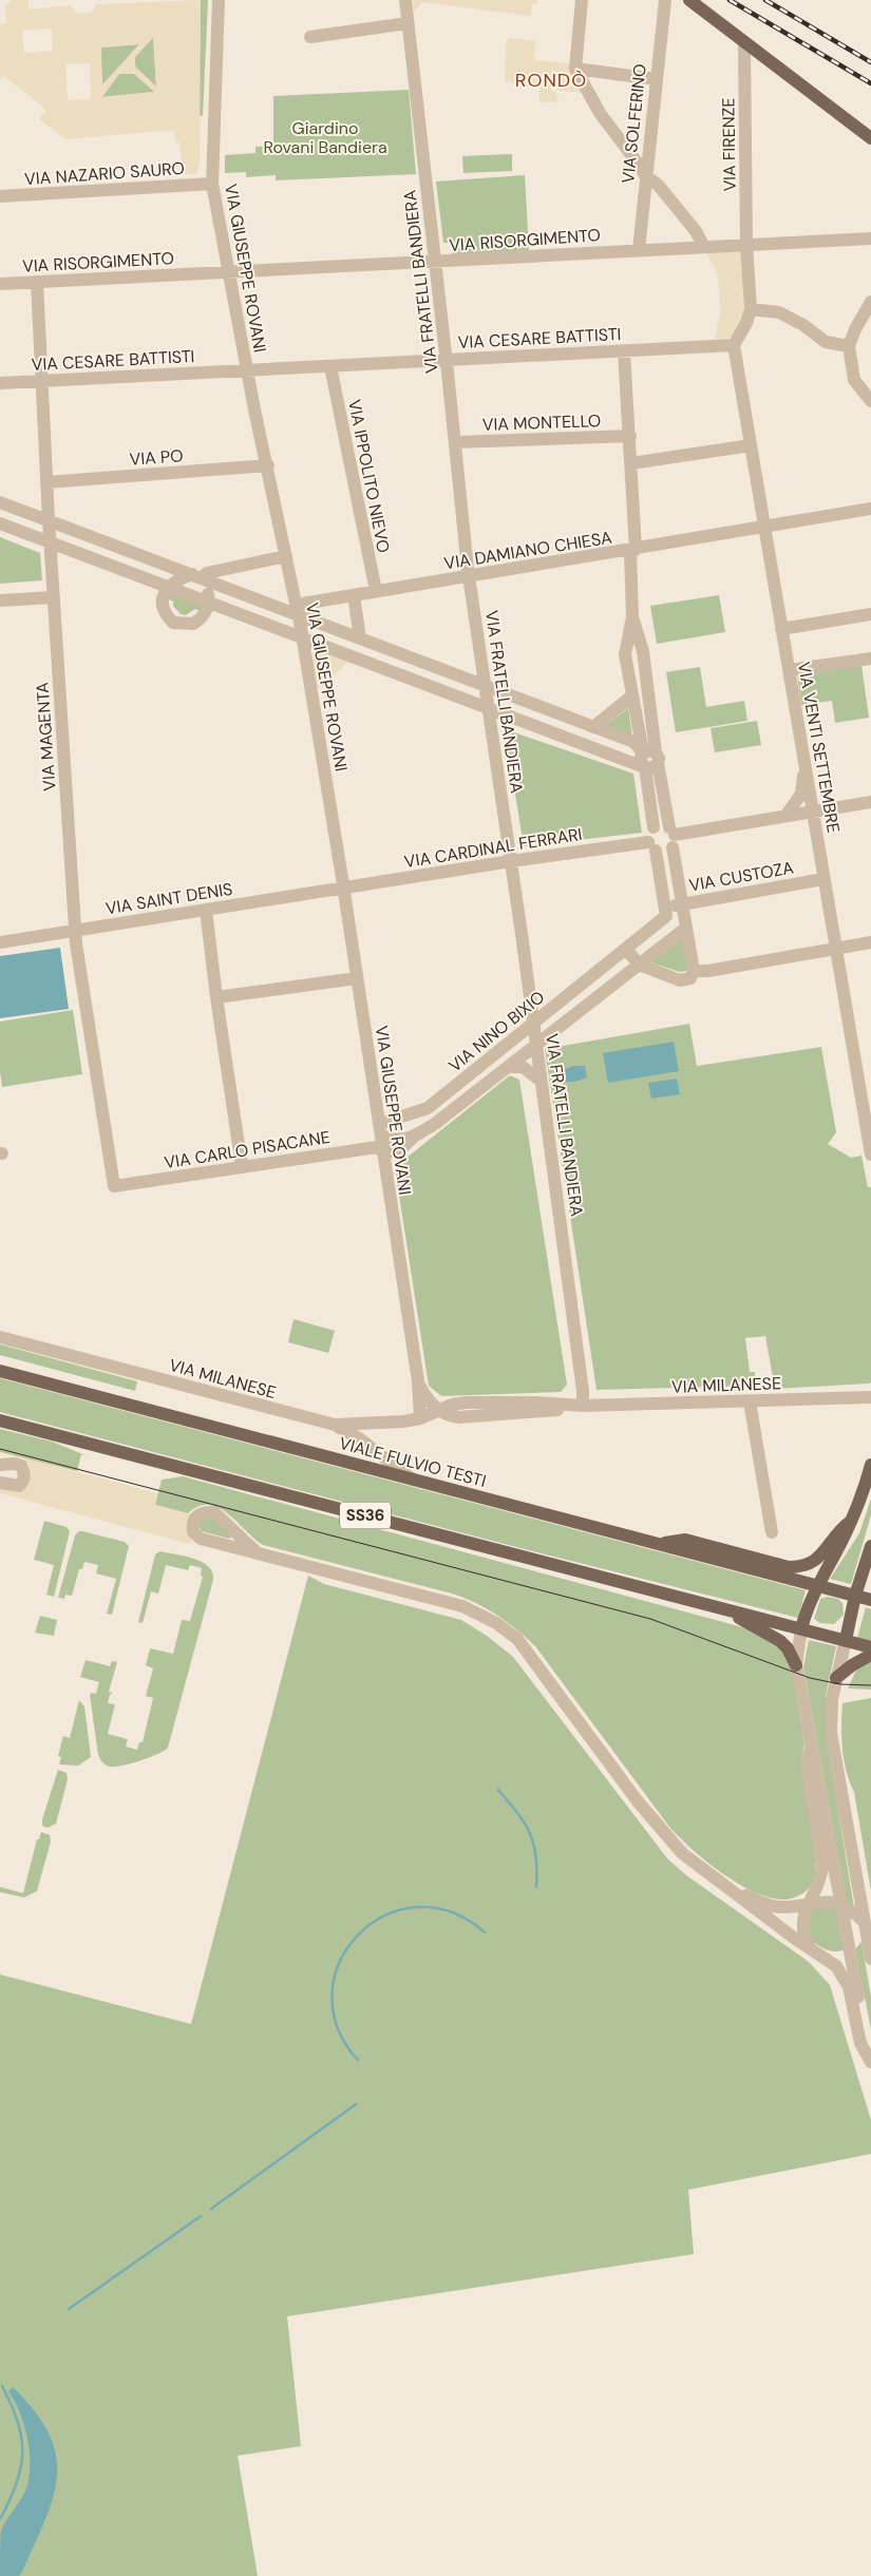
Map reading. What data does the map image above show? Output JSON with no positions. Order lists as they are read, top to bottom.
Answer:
{
  "streets": {
    "main road": ["VIALE FULVIO TESTI", "SS36"],
    "street": [
      "VIA SOLFERINO",
      "VIA FIRENZE",
      "VIA NAZARIO SAURO",
      "VIA RISORGIMENTO",
      "VIA GIUSEPPE ROVANI",
      "VIA FRATELLI BANDIERA",
      "VIA CESARE BATTISTI",
      "VIA MONTELLO",
      "VIA PO",
      "VIA IPPOLITO NIEVO",
      "VIA DAMIANO CHIESA",
      "VIA MAGENTA",
      "VIA VENTI SETTEMBRE",
      "VIA CARDINAL FERRARI",
      "VIA CUSTOZA",
      "VIA SAINT DENIS",
      "VIA NINO BIXIO",
      "VIA CARLO PISACANE",
      "VIA MILANESE"
    ]
  },
  "crossings": [
    ["VIA SOLFERINO", "VIA RISORGIMENTO"],
    ["VIA FIRENZE", "VIA RISORGIMENTO"],
    ["VIA NAZARIO SAURO", "VIA GIUSEPPE ROVANI"],
    ["VIA RISORGIMENTO", "VIA GIUSEPPE ROVANI"],
    ["VIA RISORGIMENTO", "VIA FRATELLI BANDIERA"],
    ["VIA RISORGIMENTO", "VIA MAGENTA"],
    ["VIA GIUSEPPE ROVANI", "VIA CESARE BATTISTI"],
    ["VIA GIUSEPPE ROVANI", "VIA PO"],
    ["VIA GIUSEPPE ROVANI", "VIA DAMIANO CHIESA"],
    ["VIA GIUSEPPE ROVANI", "VIA CARDINAL FERRARI"],
    ["VIA GIUSEPPE ROVANI", "VIA SAINT DENIS"],
    ["VIA GIUSEPPE ROVANI", "VIA NINO BIXIO"],
    ["VIA GIUSEPPE ROVANI", "VIA CARLO PISACANE"],
    ["VIA GIUSEPPE ROVANI", "VIA MILANESE"],
    ["VIA FRATELLI BANDIERA", "VIA CESARE BATTISTI"],
    ["VIA FRATELLI BANDIERA", "VIA MONTELLO"],
    ["VIA FRATELLI BANDIERA", "VIA DAMIANO CHIESA"],
    ["VIA FRATELLI BANDIERA", "VIA CARDINAL FERRARI"],
    ["VIA FRATELLI BANDIERA", "VIA NINO BIXIO"],
    ["VIA FRATELLI BANDIERA", "VIA MILANESE"],
    ["VIA CESARE BATTISTI", "VIA IPPOLITO NIEVO"],
    ["VIA CESARE BATTISTI", "VIA MAGENTA"],
    ["VIA CESARE BATTISTI", "VIA VENTI SETTEMBRE"],
    ["VIA PO", "VIA MAGENTA"],
    ["VIA IPPOLITO NIEVO", "VIA DAMIANO CHIESA"],
    ["VIA DAMIANO CHIESA", "VIA VENTI SETTEMBRE"],
    ["VIA MAGENTA", "VIA SAINT DENIS"],
    ["VIA MAGENTA", "VIA CARLO PISACANE"],
    ["VIA VENTI SETTEMBRE", "VIA CUSTOZA"],
    ["VIA CARDINAL FERRARI", "VIA SAINT DENIS"],
    ["VIA CUSTOZA", "VIA NINO BIXIO"],
    ["VIA NINO BIXIO", "VIA CARLO PISACANE"]
  ],
  "districts": ["RONDÒ"],
  "parks": ["Giardino Rovani Bandiera"]
}
